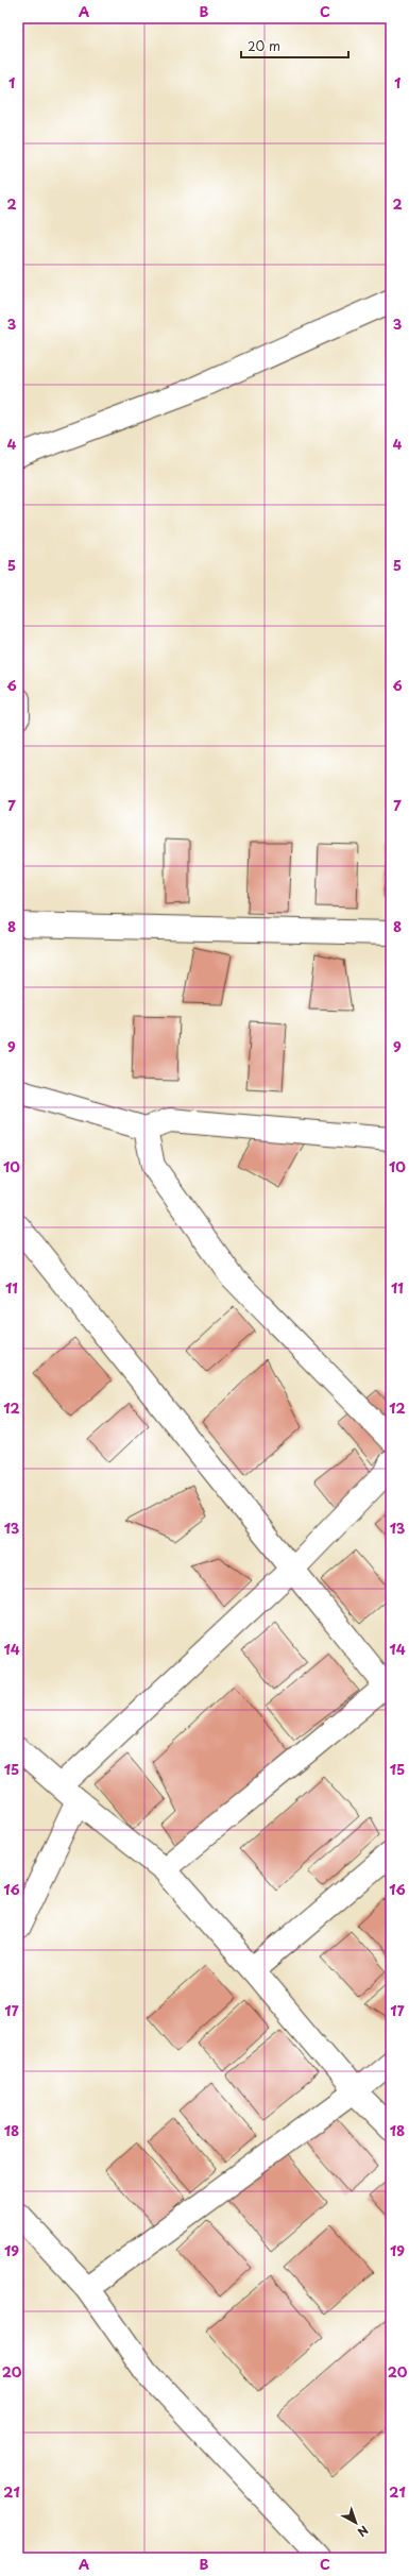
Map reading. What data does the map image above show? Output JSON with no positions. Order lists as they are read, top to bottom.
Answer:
{
  "scale_bar": "20 m",
  "north": "bottom right",
  "grid": {
    "columns": ["A", "B", "C"],
    "rows": [
      "1",
      "2",
      "3",
      "4",
      "5",
      "6",
      "7",
      "8",
      "9",
      "10",
      "11",
      "12",
      "13",
      "14",
      "15",
      "16",
      "17",
      "18",
      "19",
      "20",
      "21"
    ]
  }
}
